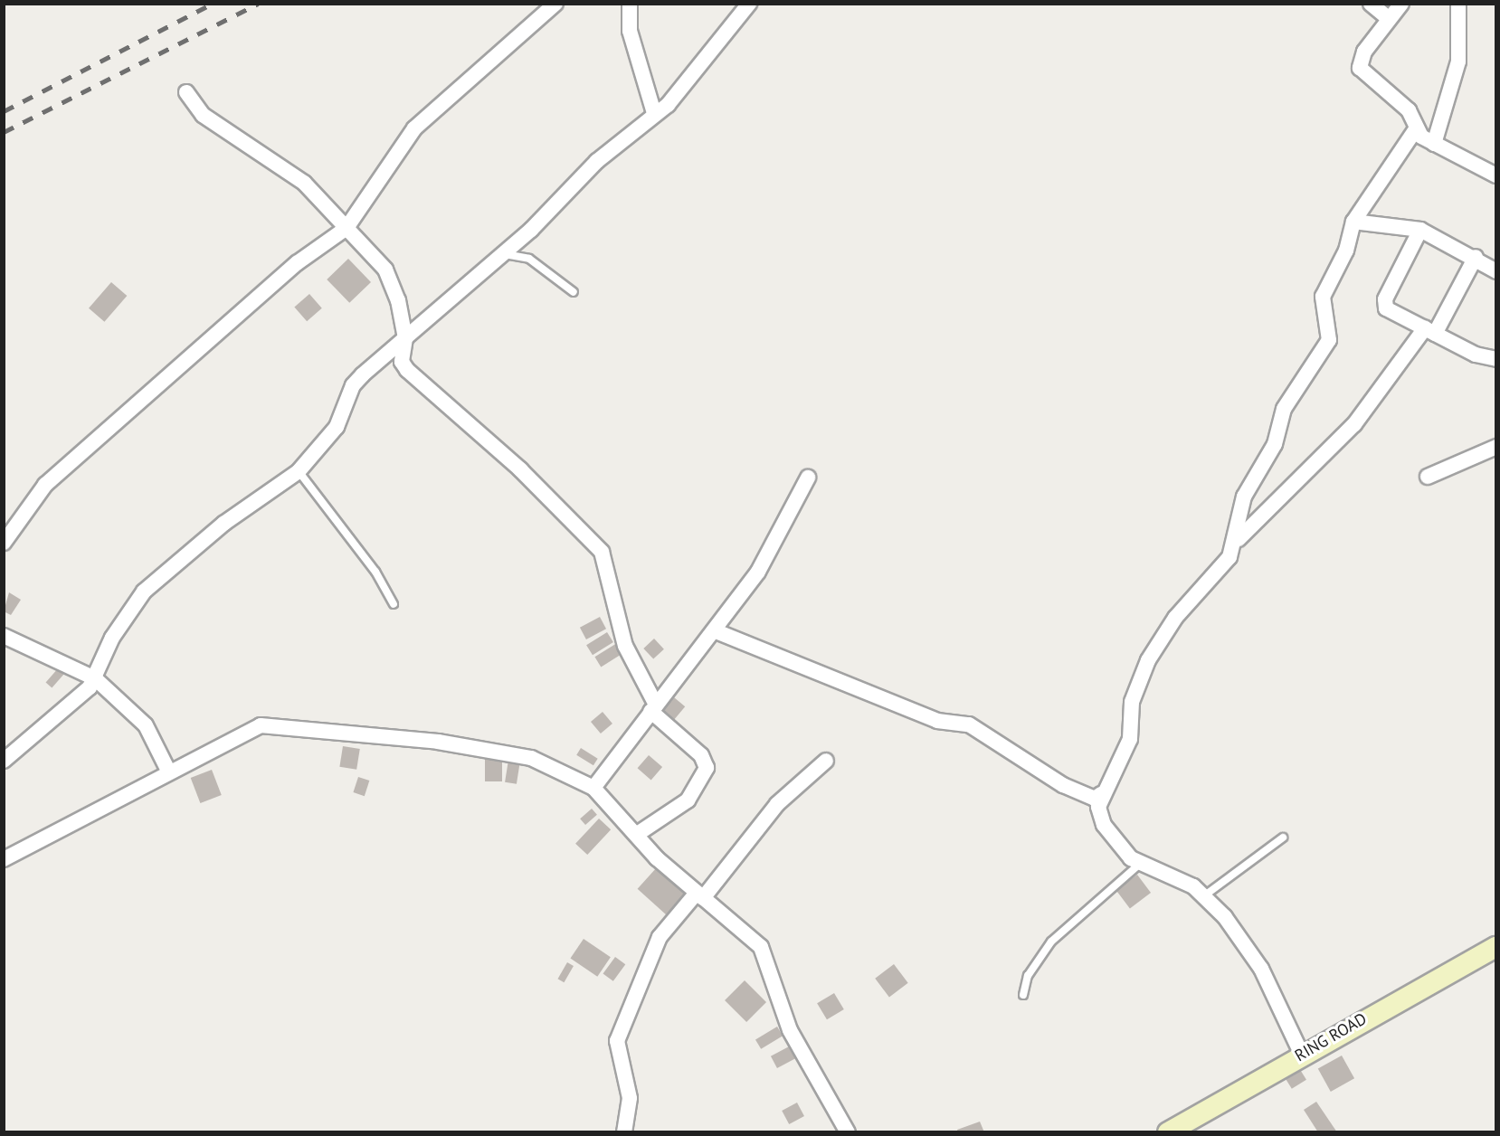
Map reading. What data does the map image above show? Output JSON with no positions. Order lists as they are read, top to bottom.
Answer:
{
  "streets": {
    "street": ["RING ROAD"]
  }
}
